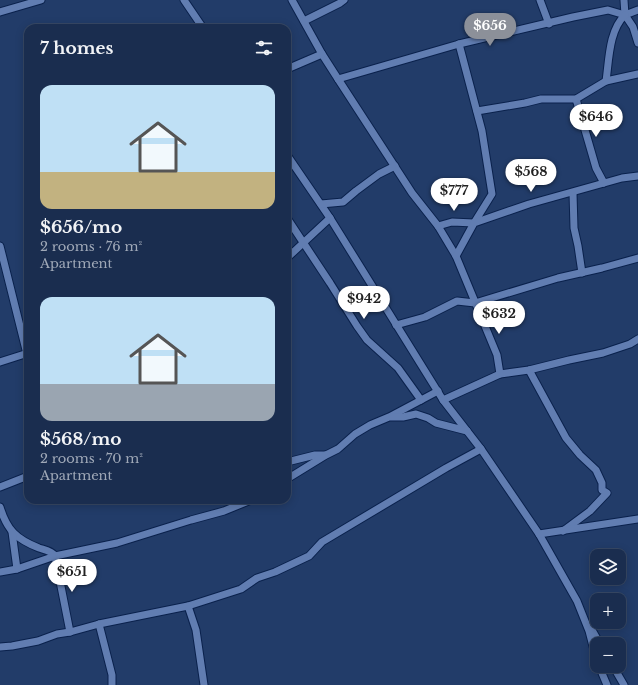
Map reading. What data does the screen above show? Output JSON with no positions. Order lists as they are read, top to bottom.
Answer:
{
  "page": {
    "price": [
      "$656",
      "$646",
      "$568",
      "$777",
      "$942",
      "$632",
      "$651"
    ],
    "heading": "7 homes",
    "list": [
      {
        "name": "$656/mo",
        "note": "2 rooms · 76 m² · Apartment"
      },
      {
        "name": "$568/mo",
        "note": "2 rooms · 70 m² · Apartment"
      }
    ],
    "map_buttons": ["+", "−"]
  }
}
